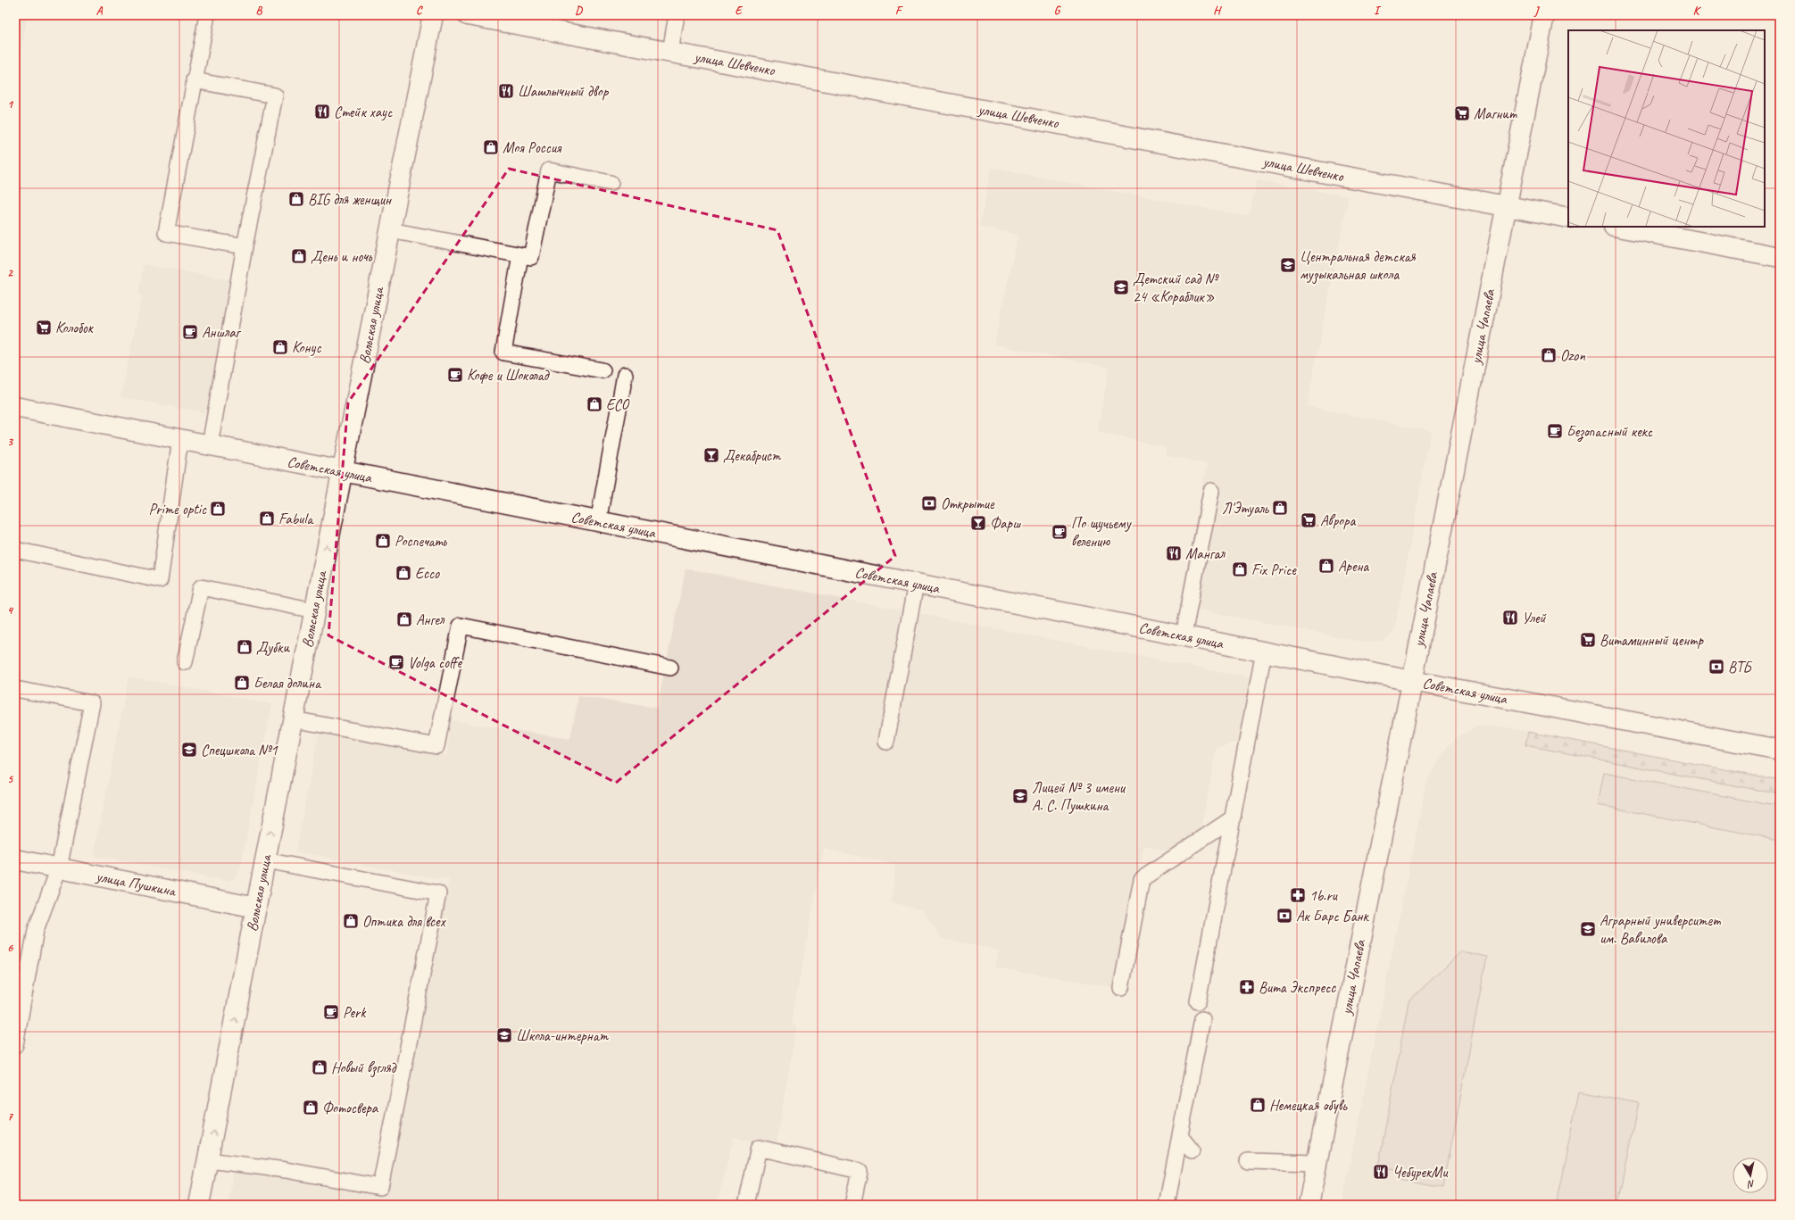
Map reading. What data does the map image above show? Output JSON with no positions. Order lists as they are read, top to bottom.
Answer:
{
  "streets": {
    "street": [
      "улица Шевченко",
      "Вольская улица",
      "улица Чапаева",
      "Советская улица",
      "улица Пушкина"
    ]
  },
  "crossings": [
    ["улица Шевченко", "улица Чапаева"],
    ["Вольская улица", "Советская улица"],
    ["Вольская улица", "улица Пушкина"],
    ["улица Чапаева", "Советская улица"]
  ],
  "one_way": ["Вольская улица"],
  "places": {
    "restaurant": [
      "Шашлычный двор",
      "Стейк хаус",
      "Мангал",
      "Улей",
      "ЧебурекМи"
    ],
    "supermarket": [
      "Магнит",
      "Колобок",
      "Аврора",
      "Витаминный центр"
    ],
    "shop": [
      "Моя Россия",
      "BIG для женщин",
      "День и ночь",
      "Конус",
      "Ozon",
      "ECO",
      "Л'Этуаль",
      "Prime optic",
      "Fabula",
      "Роспечать",
      "Арена",
      "Fix Price",
      "Ecco",
      "Ангел",
      "Дубки",
      "Белая долина",
      "Оптика для всех",
      "Новый взгляд",
      "Немецкая обувь",
      "Фотосвера"
    ],
    "school or university": [
      "Центральная детская музыкальная школа",
      "Детский сад № 24 «Кораблик»",
      "Спецшкола №1",
      "Лицей № 3 имени А. С. Пушкина",
      "Аграрный университет им. Вавилова",
      "Школа-интернат"
    ],
    "cafe": [
      "Аншлаг",
      "Кофе и Шоколад",
      "Безопасный кекс",
      "По щучьему велению",
      "Volga coffe",
      "Perk"
    ],
    "bar": ["Декабрист", "Фарш"],
    "bank": ["Открытие", "ВТБ", "Ак Барс Банк"],
    "pharmacy": ["1b.ru", "Вита Экспресс"]
  },
  "north": "bottom",
  "grid": {
    "columns": [
      "A",
      "B",
      "C",
      "D",
      "E",
      "F",
      "G",
      "H",
      "I",
      "J",
      "K"
    ],
    "rows": [
      "1",
      "2",
      "3",
      "4",
      "5",
      "6",
      "7"
    ]
  }
}
